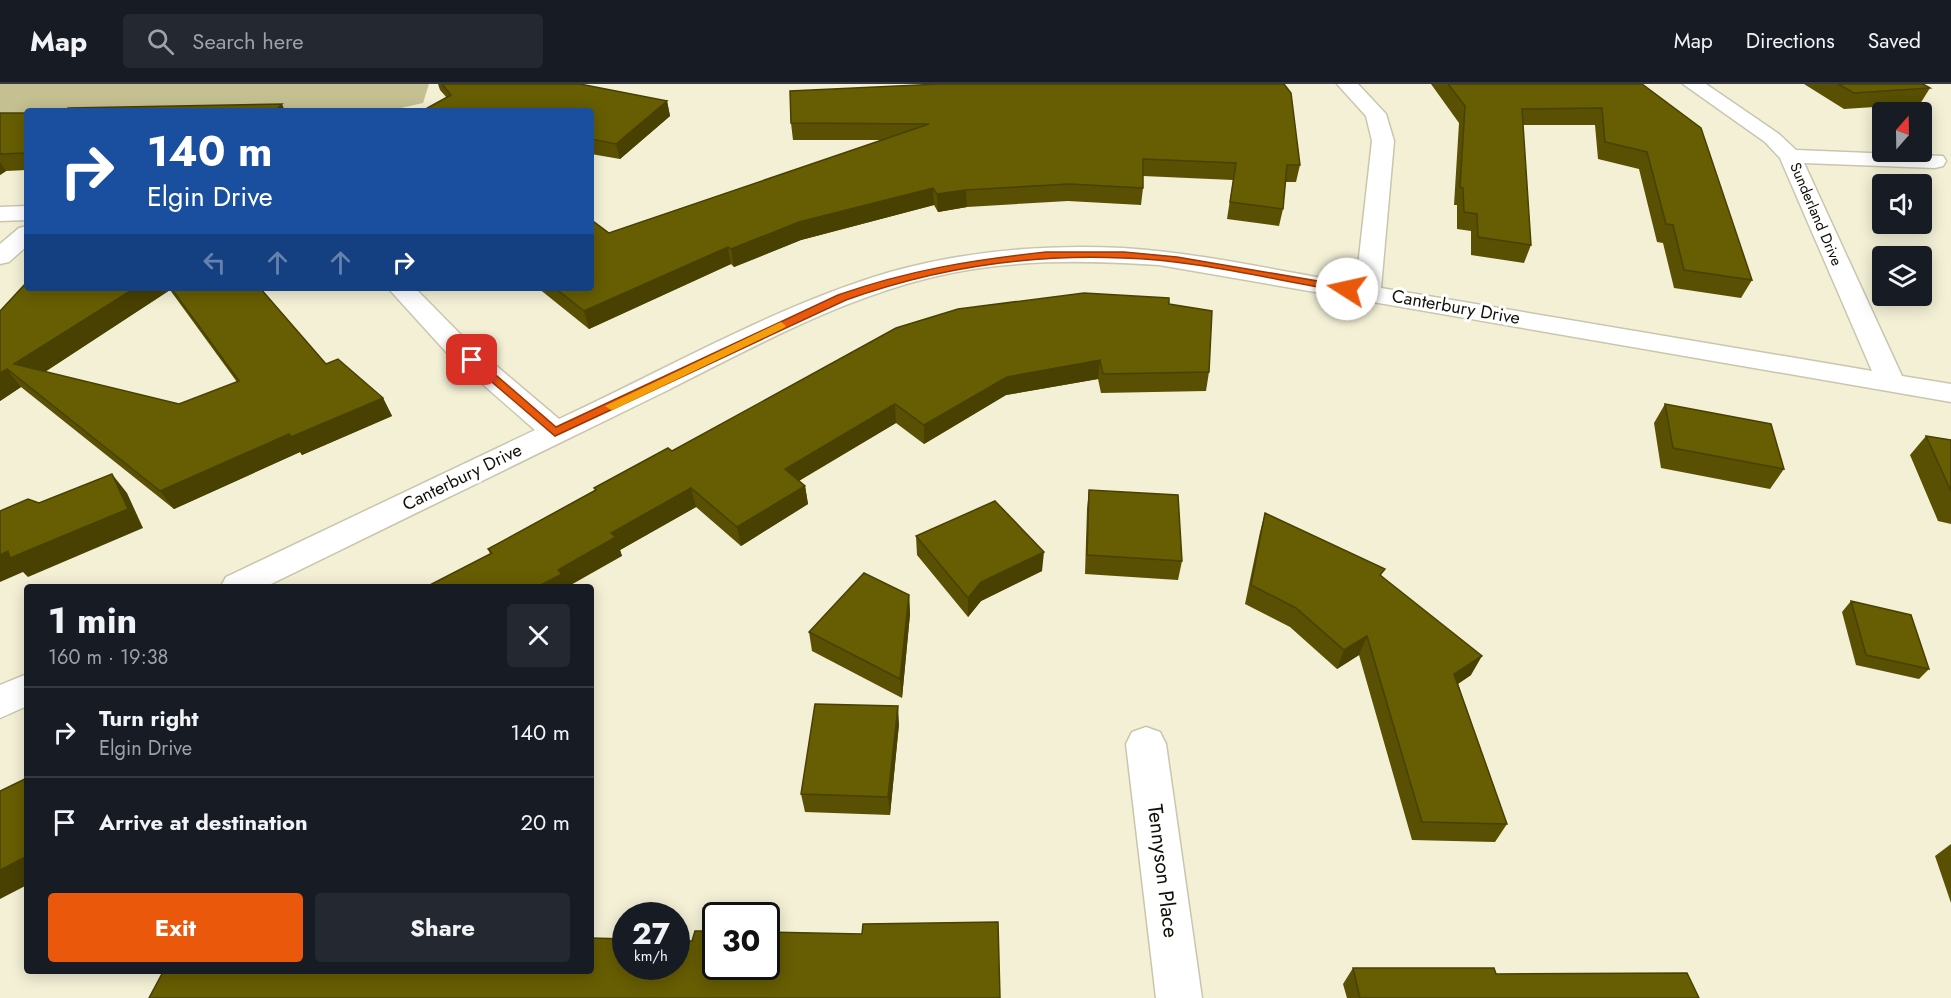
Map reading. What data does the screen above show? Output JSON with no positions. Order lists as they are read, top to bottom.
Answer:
{
  "streets": {
    "street": ["Sunderland Drive", "Canterbury Drive", "Tennyson Place"]
  },
  "crossings": [
    ["Sunderland Drive", "Canterbury Drive"]
  ],
  "north": "top",
  "page": {
    "header": "Map",
    "search": "Search here",
    "nav": ["Map", "Directions", "Saved"],
    "turn": ["140 m", "Elgin Drive"],
    "heading": ["1 min", "160 m · 19:38"],
    "list": [
      {
        "name": "Turn right",
        "note": "Elgin Drive",
        "value": "140 m"
      },
      {
        "name": "Arrive at destination",
        "value": "20 m"
      }
    ],
    "buttons": ["Exit", "Share"],
    "speed": "27 km/h",
    "limit": "30"
  }
}
